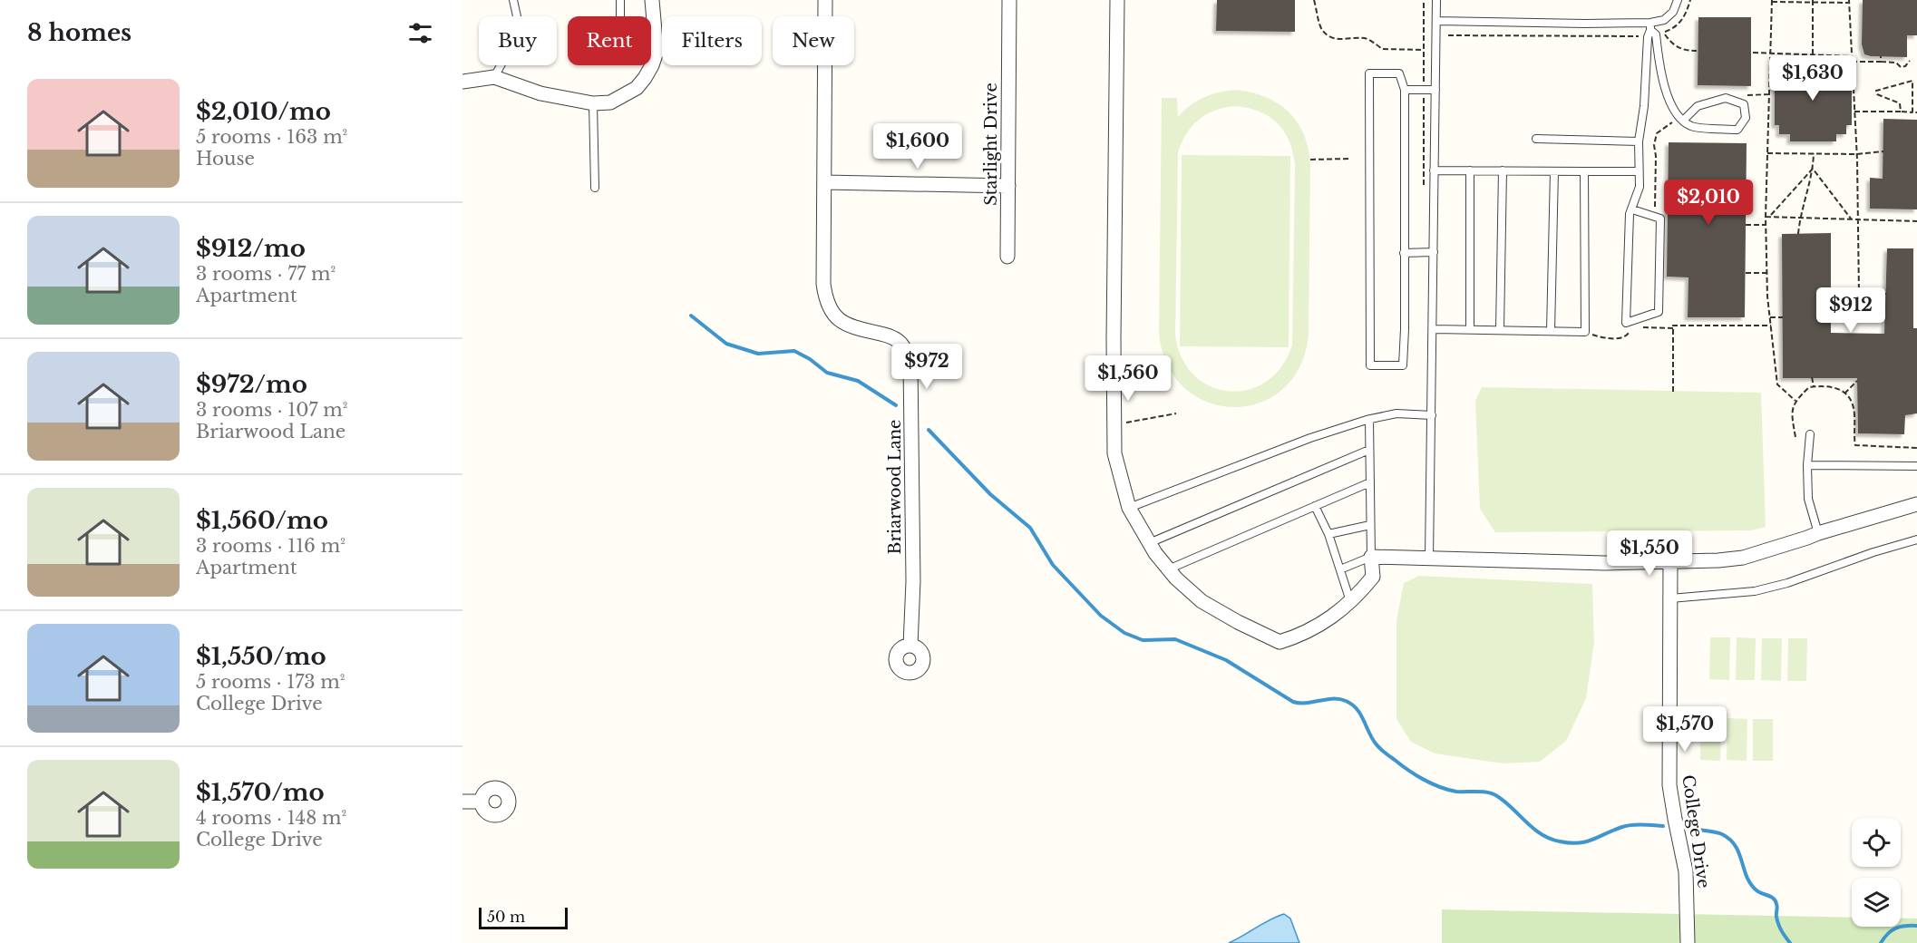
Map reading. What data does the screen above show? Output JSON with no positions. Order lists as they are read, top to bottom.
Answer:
{
  "streets": {
    "street": ["Starlight Drive", "Briarwood Lane", "College Drive"]
  },
  "scale_bar": "50 m",
  "page": {
    "heading": "8 homes",
    "chip": [
      "Buy",
      "Rent",
      "Filters",
      "New"
    ],
    "price": [
      "$1,630",
      "$1,600",
      "$2,010",
      "$912",
      "$972",
      "$1,560",
      "$1,550",
      "$1,570"
    ],
    "list": [
      {
        "name": "$2,010/mo",
        "note": "5 rooms · 163 m² · House"
      },
      {
        "name": "$912/mo",
        "note": "3 rooms · 77 m² · Apartment"
      },
      {
        "name": "$972/mo",
        "note": "3 rooms · 107 m² · Briarwood Lane"
      },
      {
        "name": "$1,560/mo",
        "note": "3 rooms · 116 m² · Apartment"
      },
      {
        "name": "$1,550/mo",
        "note": "5 rooms · 173 m² · College Drive"
      },
      {
        "name": "$1,570/mo",
        "note": "4 rooms · 148 m² · College Drive"
      }
    ],
    "scale": "50 m"
  }
}
